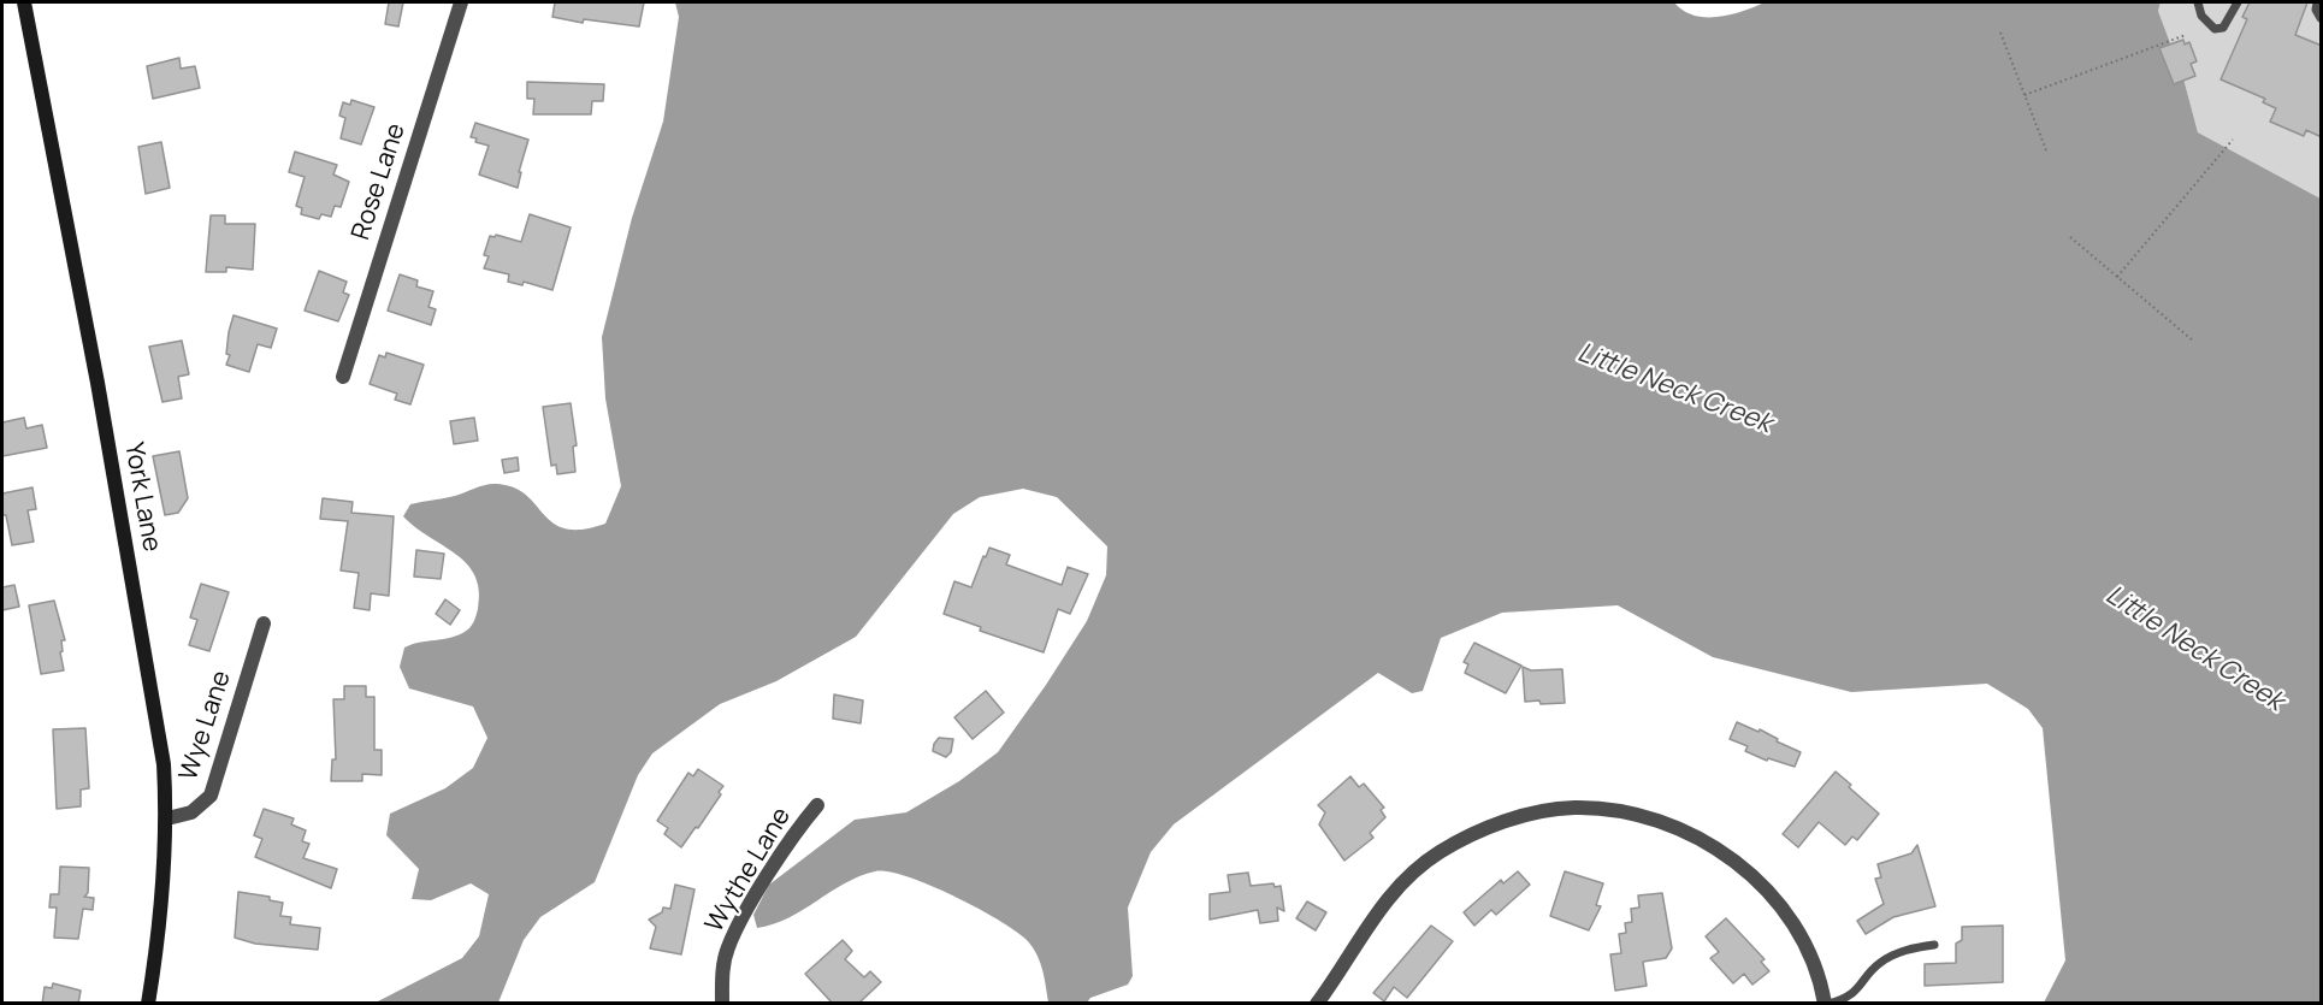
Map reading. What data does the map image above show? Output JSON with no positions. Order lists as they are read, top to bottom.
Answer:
{
  "streets": {
    "street": [
      "Rose Lane",
      "York Lane",
      "Wye Lane",
      "Wythe Lane"
    ]
  },
  "crossings": [
    ["York Lane", "Wye Lane"]
  ],
  "water": ["Little Neck Creek"]
}
